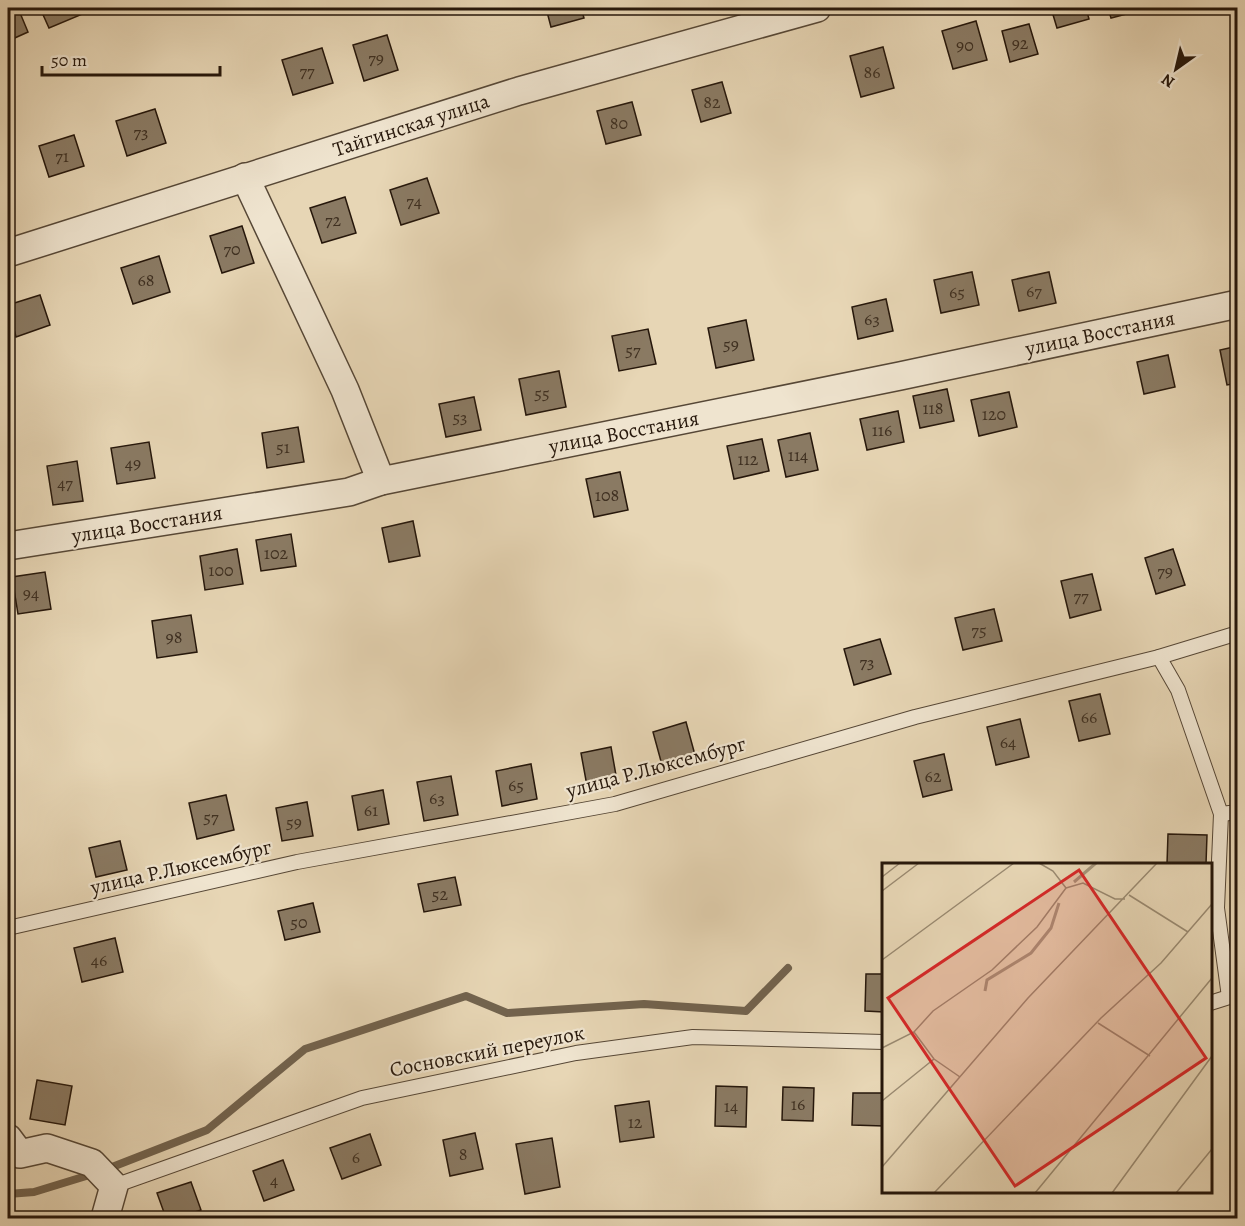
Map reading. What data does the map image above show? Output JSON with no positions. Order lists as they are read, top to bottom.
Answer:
{
  "streets": {
    "street": ["Тайгинская улица", "улица Восстания"],
    "lane": ["улица Р.Люксембург", "Сосновский переулок"]
  },
  "house_numbers": [
    "92",
    "90",
    "79",
    "77",
    "86",
    "82",
    "80",
    "73",
    "71",
    "74",
    "72",
    "70",
    "68",
    "67",
    "65",
    "63",
    "59",
    "57",
    "55",
    "118",
    "120",
    "53",
    "116",
    "51",
    "114",
    "112",
    "49",
    "47",
    "108",
    "102",
    "100",
    "79",
    "94",
    "77",
    "75",
    "98",
    "73",
    "66",
    "64",
    "62",
    "65",
    "63",
    "61",
    "57",
    "59",
    "52",
    "50",
    "46",
    "16",
    "14",
    "12",
    "8",
    "6",
    "4"
  ],
  "scale_bar": "50 m",
  "north": "bottom left"
}
